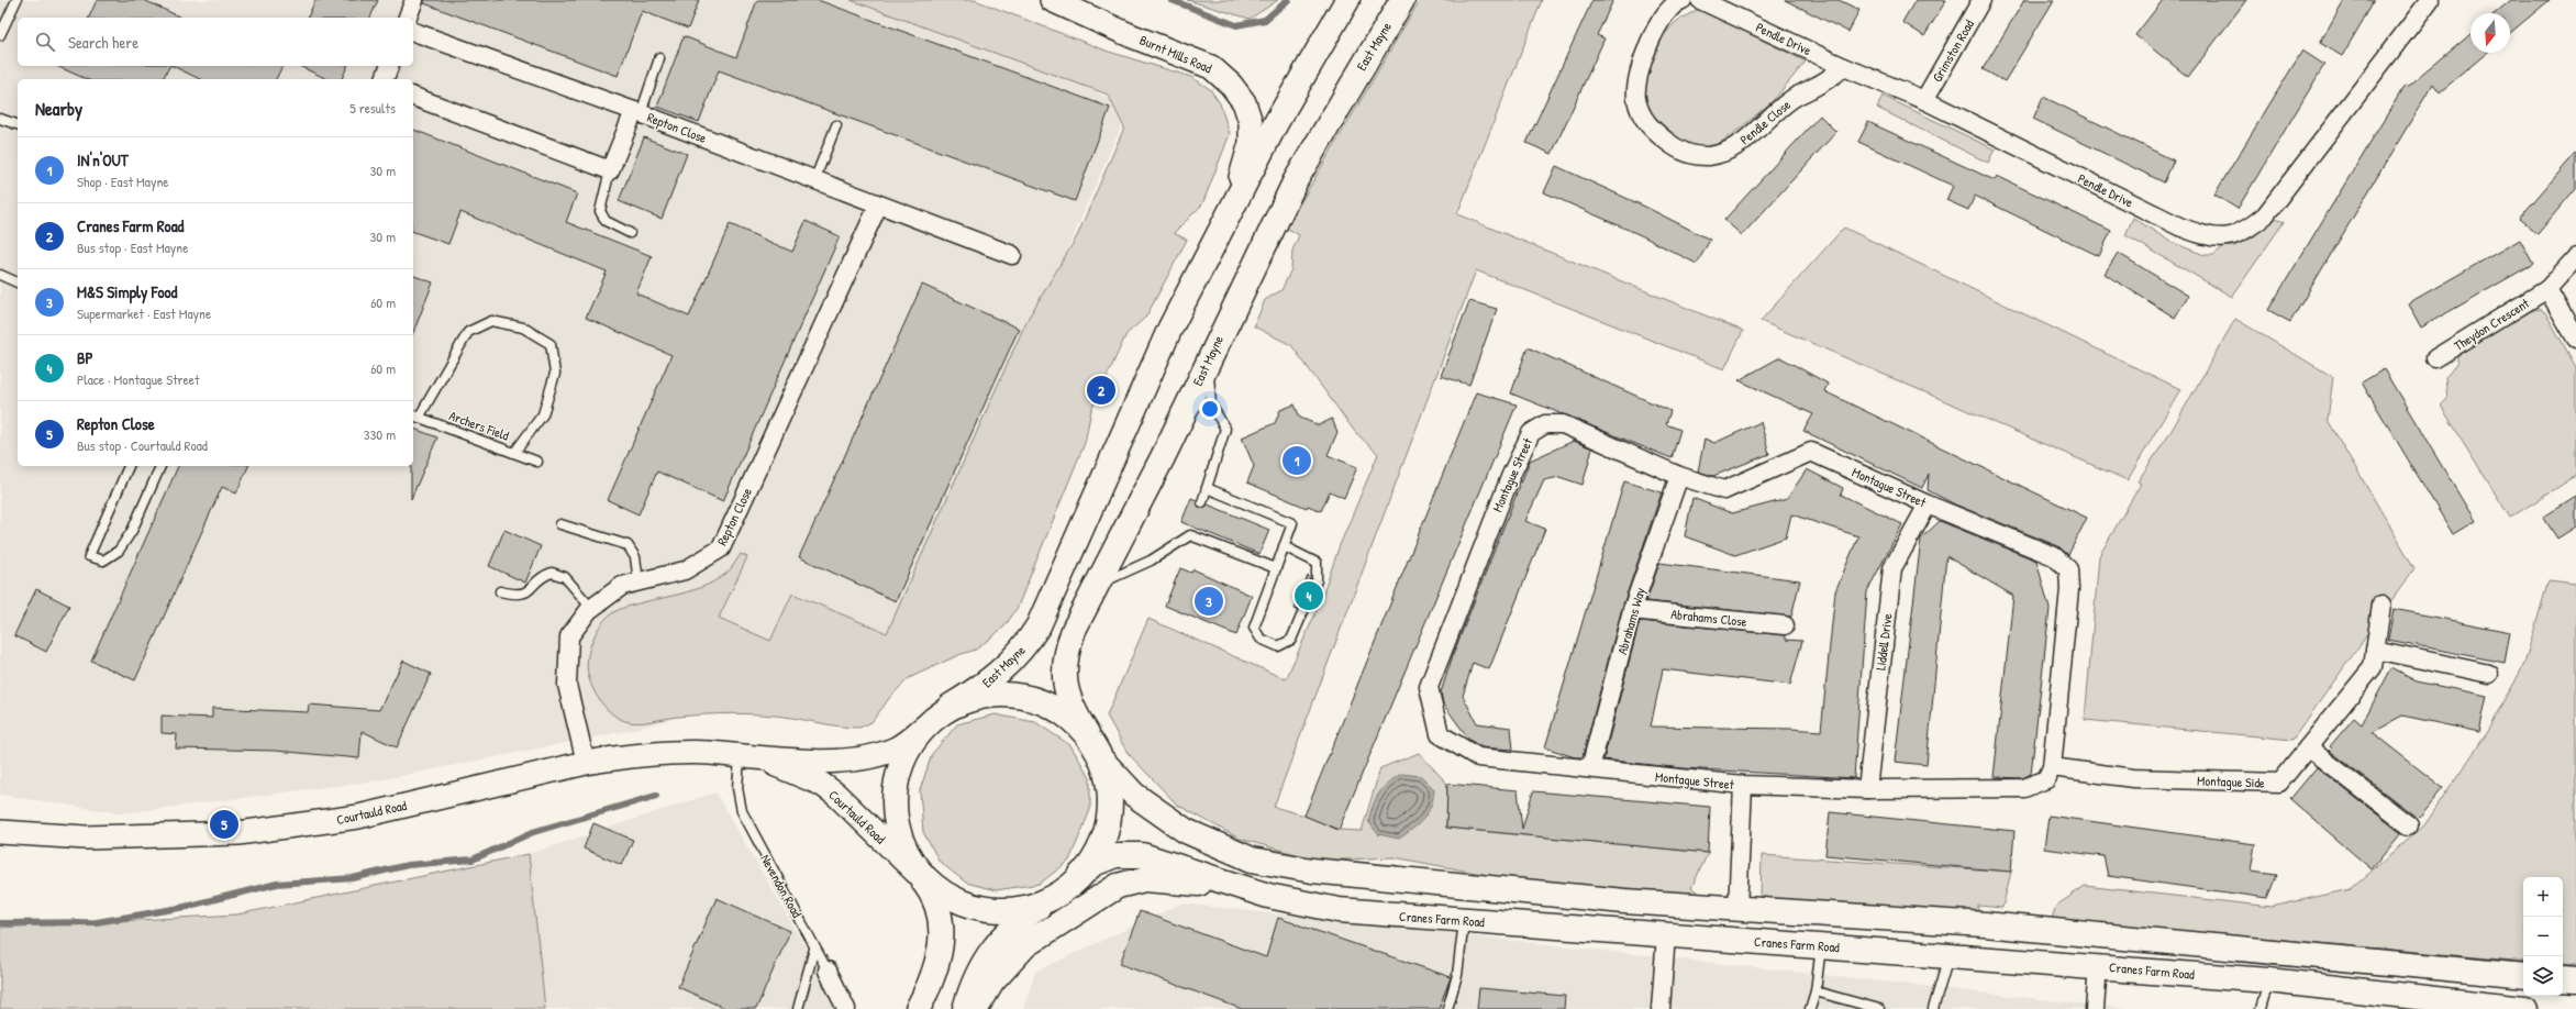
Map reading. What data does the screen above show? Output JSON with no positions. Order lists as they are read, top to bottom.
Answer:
{
  "streets": {
    "main road": ["East Mayne", "Cranes Farm Road"],
    "street": [
      "Pendle Drive",
      "Grimston Road",
      "Burnt Mills Road",
      "Pendle Close",
      "Repton Close",
      "Theydon Crescent",
      "Montague Street",
      "Abrahams Close",
      "Abrahams Way",
      "Liddell Drive",
      "Montague Side",
      "Courtauld Road",
      "Nevendon Road"
    ],
    "lane": ["Archers Field"]
  },
  "crossings": [
    ["Pendle Drive", "Grimston Road"],
    ["Pendle Drive", "Pendle Close"],
    ["East Mayne", "Burnt Mills Road"],
    ["Repton Close", "Courtauld Road"],
    ["Montague Street", "Abrahams Way"],
    ["Montague Street", "Liddell Drive"],
    ["Montague Street", "Montague Side"],
    ["Abrahams Close", "Abrahams Way"],
    ["Courtauld Road", "Nevendon Road"]
  ],
  "north": "bottom",
  "page": {
    "search": "Search here",
    "heading": ["Nearby", "5 results"],
    "list": [
      {
        "mark": "1",
        "name": "IN'n'OUT",
        "note": "Shop · East Mayne",
        "value": "30 m"
      },
      {
        "mark": "2",
        "name": "Cranes Farm Road",
        "note": "Bus stop · East Mayne",
        "value": "30 m"
      },
      {
        "mark": "3",
        "name": "M&S Simply Food",
        "note": "Supermarket · East Mayne",
        "value": "60 m"
      },
      {
        "mark": "4",
        "name": "BP",
        "note": "Place · Montague Street",
        "value": "60 m"
      },
      {
        "mark": "5",
        "name": "Repton Close",
        "note": "Bus stop · Courtauld Road",
        "value": "330 m"
      }
    ],
    "pins": [
      "2",
      "1",
      "4",
      "3",
      "5"
    ],
    "map_buttons": ["+", "−"]
  }
}
